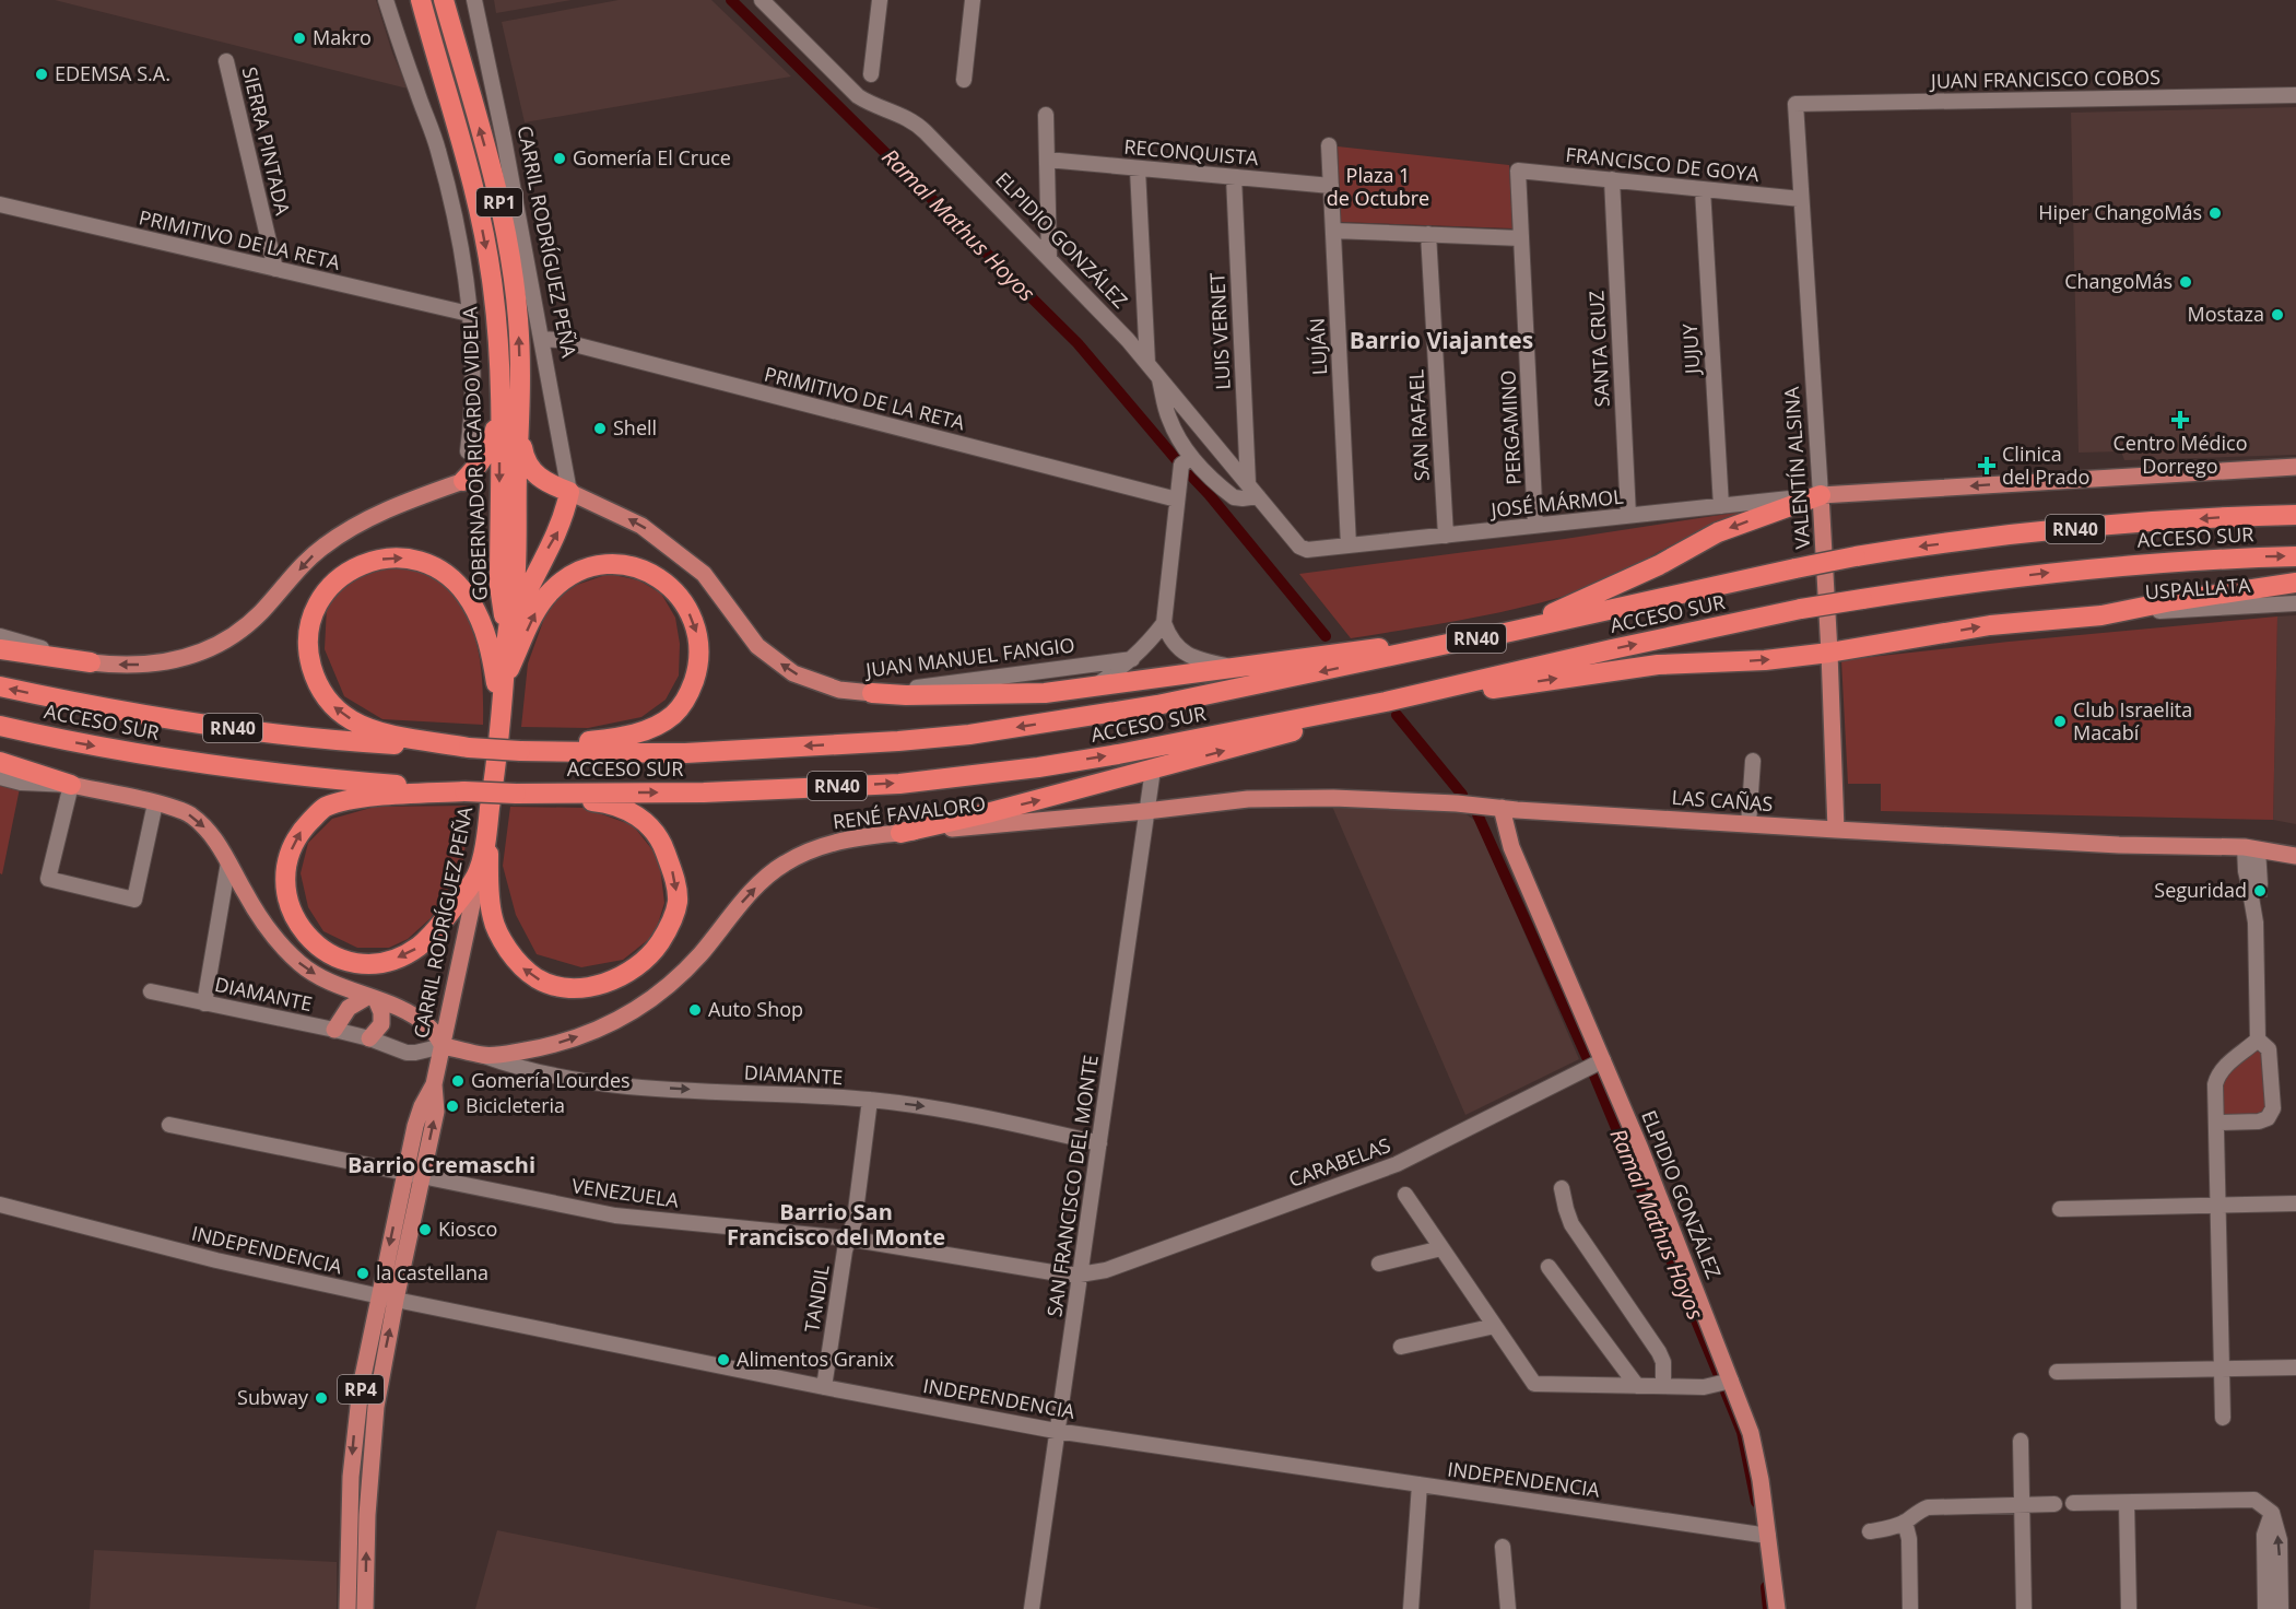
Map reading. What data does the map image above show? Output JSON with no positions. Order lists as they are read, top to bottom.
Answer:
{
  "streets": {
    "highway": [
      "RP1",
      "CARRIL RODRÍGUEZ PEÑA",
      "GOBERNADOR RICARDO VIDELA",
      "RN40",
      "ACCESO SUR",
      "RP4"
    ],
    "main road": [
      "ELPIDIO GONZÁLEZ",
      "VALENTÍN ALSINA",
      "JUAN MANUEL FANGIO",
      "LAS CAÑAS",
      "RENÉ FAVALORO"
    ],
    "street": [
      "JUAN FRANCISCO COBOS",
      "SIERRA PINTADA",
      "RECONQUISTA",
      "FRANCISCO DE GOYA",
      "PRIMITIVO DE LA RETA",
      "LUIS VERNET",
      "LUJÁN",
      "SANTA CRUZ",
      "JUJUY",
      "SAN RAFAEL",
      "PERGAMINO",
      "JOSÉ MÁRMOL",
      "USPALLATA",
      "DIAMANTE",
      "CARABELAS",
      "SAN FRANCISCO DEL MONTE",
      "VENEZUELA",
      "INDEPENDENCIA",
      "TANDIL"
    ]
  },
  "crossings": [
    ["JUAN FRANCISCO COBOS", "VALENTÍN ALSINA"],
    ["SIERRA PINTADA", "PRIMITIVO DE LA RETA"],
    ["RECONQUISTA", "LUIS VERNET"],
    ["RECONQUISTA", "LUJÁN"],
    ["FRANCISCO DE GOYA", "SANTA CRUZ"],
    ["FRANCISCO DE GOYA", "JUJUY"],
    ["FRANCISCO DE GOYA", "PERGAMINO"],
    ["FRANCISCO DE GOYA", "VALENTÍN ALSINA"],
    ["PRIMITIVO DE LA RETA", "CARRIL RODRÍGUEZ PEÑA"],
    ["ELPIDIO GONZÁLEZ", "LUIS VERNET"],
    ["ELPIDIO GONZÁLEZ", "JOSÉ MÁRMOL"],
    ["ELPIDIO GONZÁLEZ", "LAS CAÑAS"],
    ["ELPIDIO GONZÁLEZ", "CARABELAS"],
    ["ELPIDIO GONZÁLEZ", "INDEPENDENCIA"],
    ["CARRIL RODRÍGUEZ PEÑA", "GOBERNADOR RICARDO VIDELA"],
    ["CARRIL RODRÍGUEZ PEÑA", "JUAN MANUEL FANGIO"],
    ["CARRIL RODRÍGUEZ PEÑA", "RENÉ FAVALORO"],
    ["CARRIL RODRÍGUEZ PEÑA", "DIAMANTE"],
    ["CARRIL RODRÍGUEZ PEÑA", "VENEZUELA"],
    ["CARRIL RODRÍGUEZ PEÑA", "INDEPENDENCIA"],
    ["LUJÁN", "JOSÉ MÁRMOL"],
    ["SANTA CRUZ", "JOSÉ MÁRMOL"],
    ["JUJUY", "JOSÉ MÁRMOL"],
    ["SAN RAFAEL", "JOSÉ MÁRMOL"],
    ["PERGAMINO", "JOSÉ MÁRMOL"],
    ["VALENTÍN ALSINA", "JOSÉ MÁRMOL"],
    ["VALENTÍN ALSINA", "LAS CAÑAS"],
    ["LAS CAÑAS", "RENÉ FAVALORO"],
    ["LAS CAÑAS", "SAN FRANCISCO DEL MONTE"],
    ["RENÉ FAVALORO", "DIAMANTE"],
    ["RENÉ FAVALORO", "SAN FRANCISCO DEL MONTE"],
    ["DIAMANTE", "SAN FRANCISCO DEL MONTE"],
    ["DIAMANTE", "TANDIL"],
    ["CARABELAS", "SAN FRANCISCO DEL MONTE"],
    ["CARABELAS", "VENEZUELA"],
    ["SAN FRANCISCO DEL MONTE", "VENEZUELA"],
    ["SAN FRANCISCO DEL MONTE", "INDEPENDENCIA"],
    ["VENEZUELA", "TANDIL"],
    ["INDEPENDENCIA", "TANDIL"]
  ],
  "one_way": ["JUAN MANUEL FANGIO", "RENÉ FAVALORO", "DIAMANTE"],
  "districts": ["Barrio Viajantes", "Barrio Cremaschi", "Barrio San Francisco del Monte"],
  "water": ["Ramal Mathus Hoyos"],
  "parks": ["Plaza 1 de Octubre"],
  "places": {
    "other": [
      "Makro",
      "EDEMSA S.A.",
      "Gomería El Cruce",
      "Hiper ChangoMás",
      "ChangoMás",
      "Mostaza",
      "Shell",
      "Club Israelita Macabí",
      "Seguridad",
      "Auto Shop",
      "Gomería Lourdes",
      "Bicicleteria",
      "Kiosco",
      "la castellana",
      "Alimentos Granix",
      "Subway"
    ],
    "health": ["Centro Médico Dorrego", "Clinica del Prado"]
  }
}
